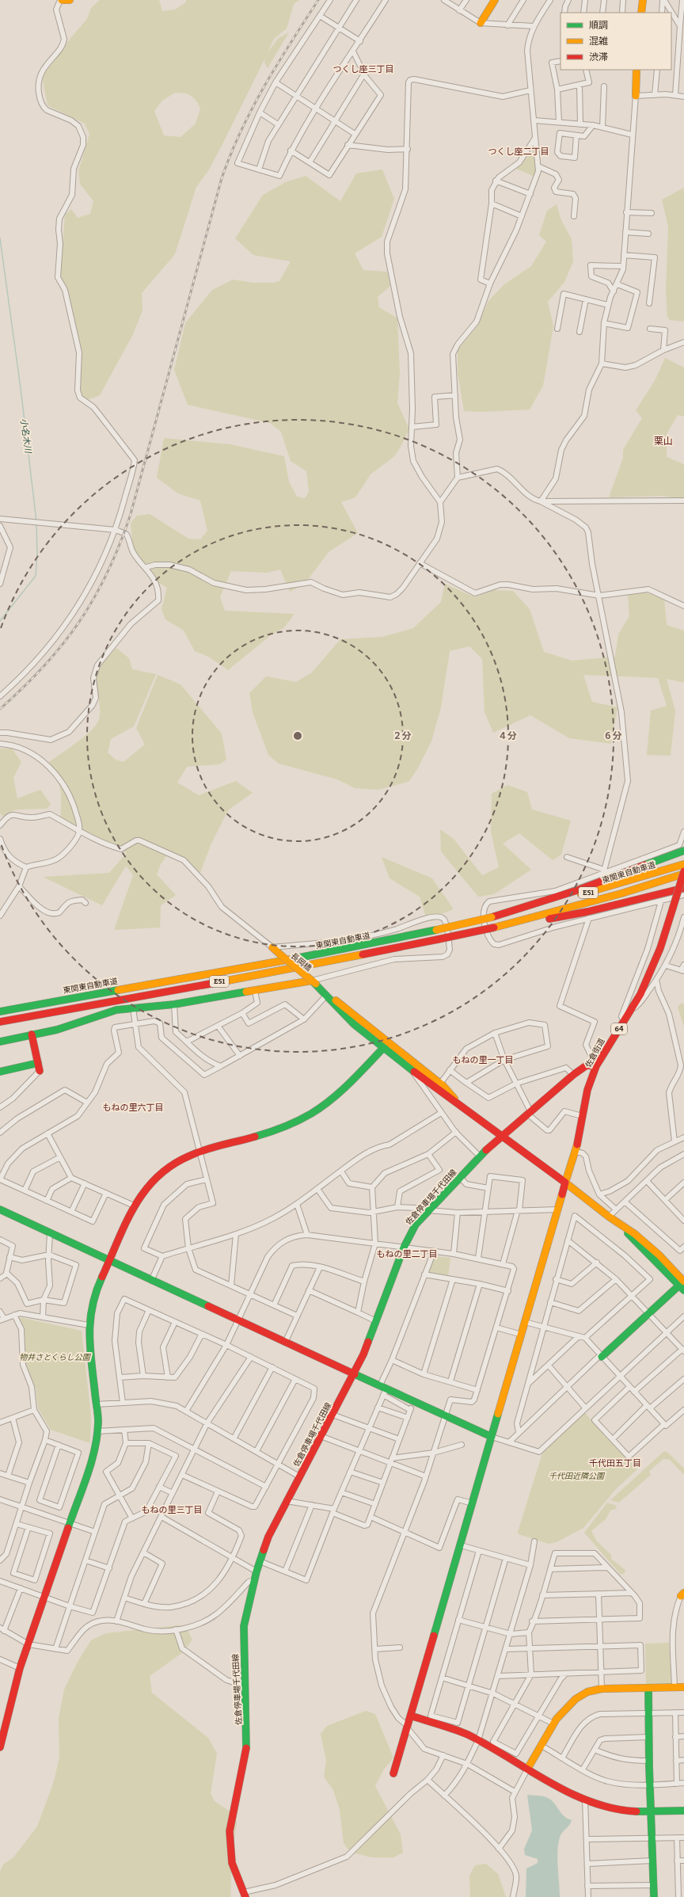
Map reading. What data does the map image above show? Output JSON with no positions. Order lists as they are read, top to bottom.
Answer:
{
  "streets": {
    "main road": [
      "東関東自動車道",
      "E51",
      "長岡橋",
      "64",
      "佐倉街道",
      "佐倉停車場千代田線"
    ]
  },
  "crossings": [
    ["佐倉街道", "佐倉停車場千代田線"]
  ],
  "districts": [
    "つくし座三丁目",
    "つくし座二丁目",
    "栗山",
    "もねの里一丁目",
    "もねの里六丁目",
    "もねの里二丁目",
    "千代田五丁目",
    "もねの里三丁目"
  ],
  "water": ["小名木川"],
  "parks": ["物井さとくらし公園", "千代田近隣公園"],
  "legend": ["順調", "混雑", "渋滞"],
  "rings": ["2 分", "4 分", "6 分"]
}
